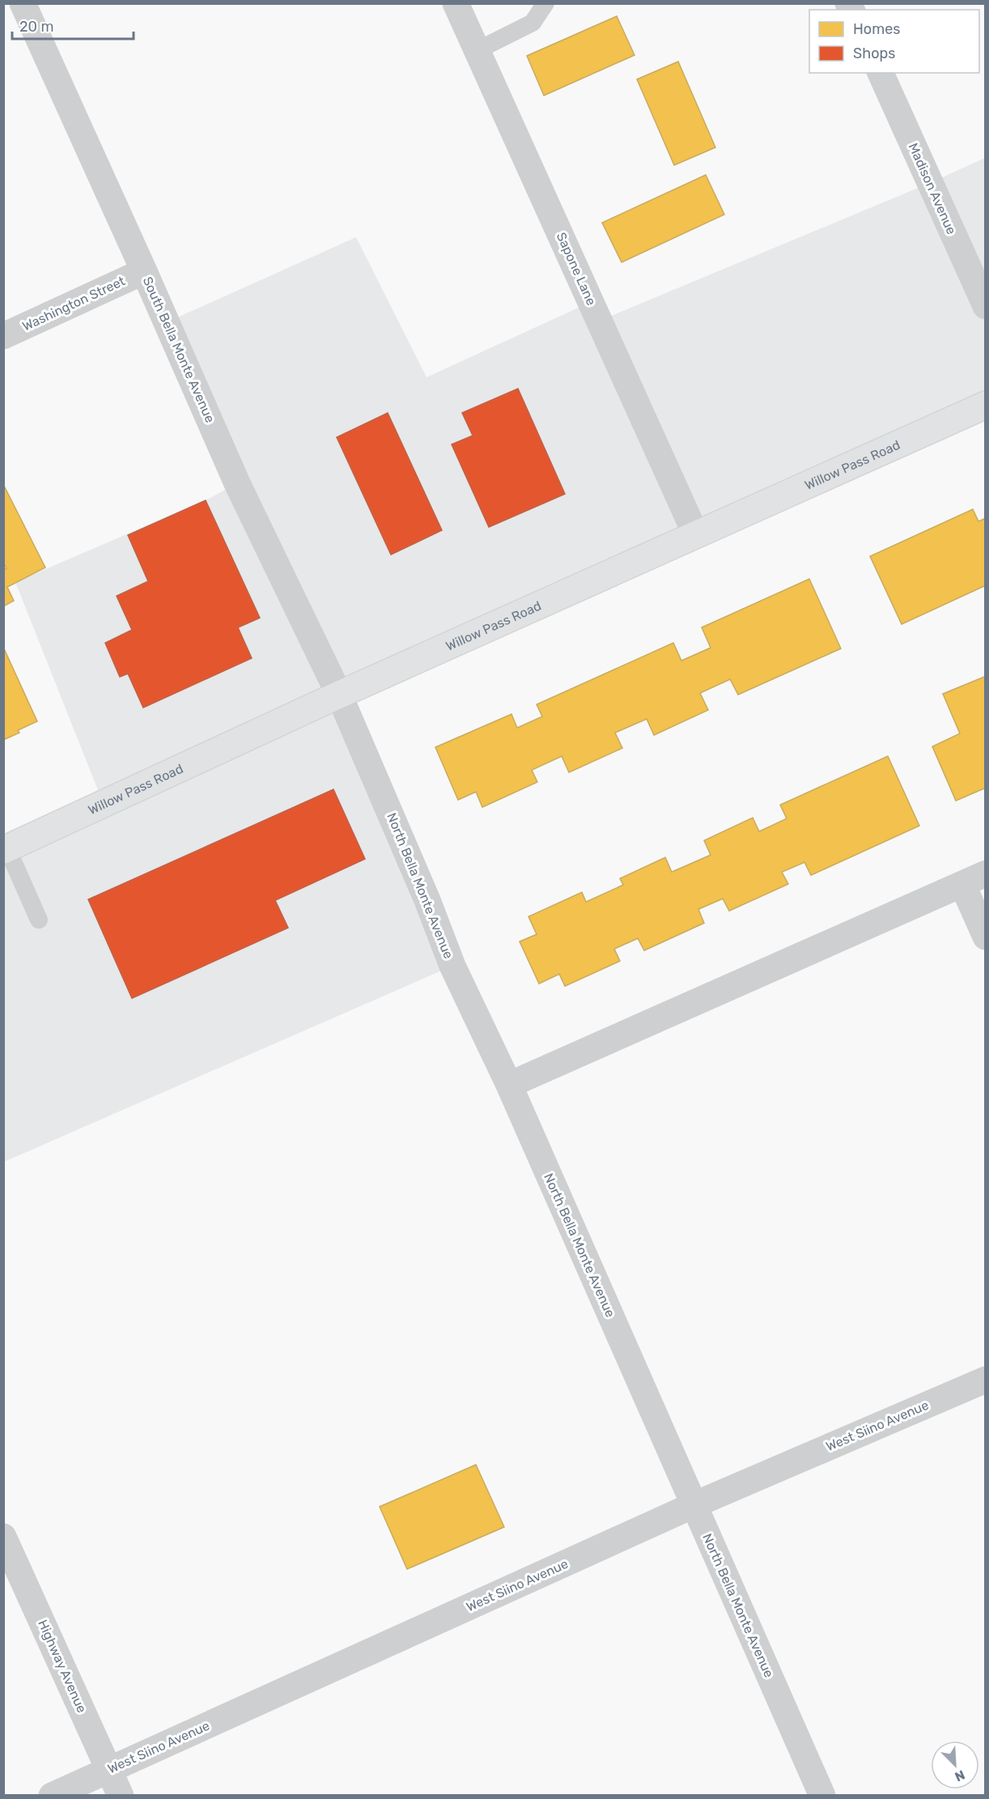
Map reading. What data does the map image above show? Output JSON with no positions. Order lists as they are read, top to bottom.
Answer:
{
  "streets": {
    "main road": ["Willow Pass Road"],
    "street": [
      "Madison Avenue",
      "Sapone Lane",
      "Washington Street",
      "South Bella Monte Avenue",
      "North Bella Monte Avenue",
      "West Siino Avenue",
      "Highway Avenue"
    ]
  },
  "crossings": [
    ["Sapone Lane", "Willow Pass Road"],
    ["Washington Street", "South Bella Monte Avenue"],
    ["South Bella Monte Avenue", "Willow Pass Road"],
    ["South Bella Monte Avenue", "North Bella Monte Avenue"],
    ["Willow Pass Road", "North Bella Monte Avenue"],
    ["North Bella Monte Avenue", "West Siino Avenue"],
    ["West Siino Avenue", "Highway Avenue"]
  ],
  "legend": ["Homes", "Shops"],
  "scale_bar": "20 m",
  "north": "bottom right"
}
